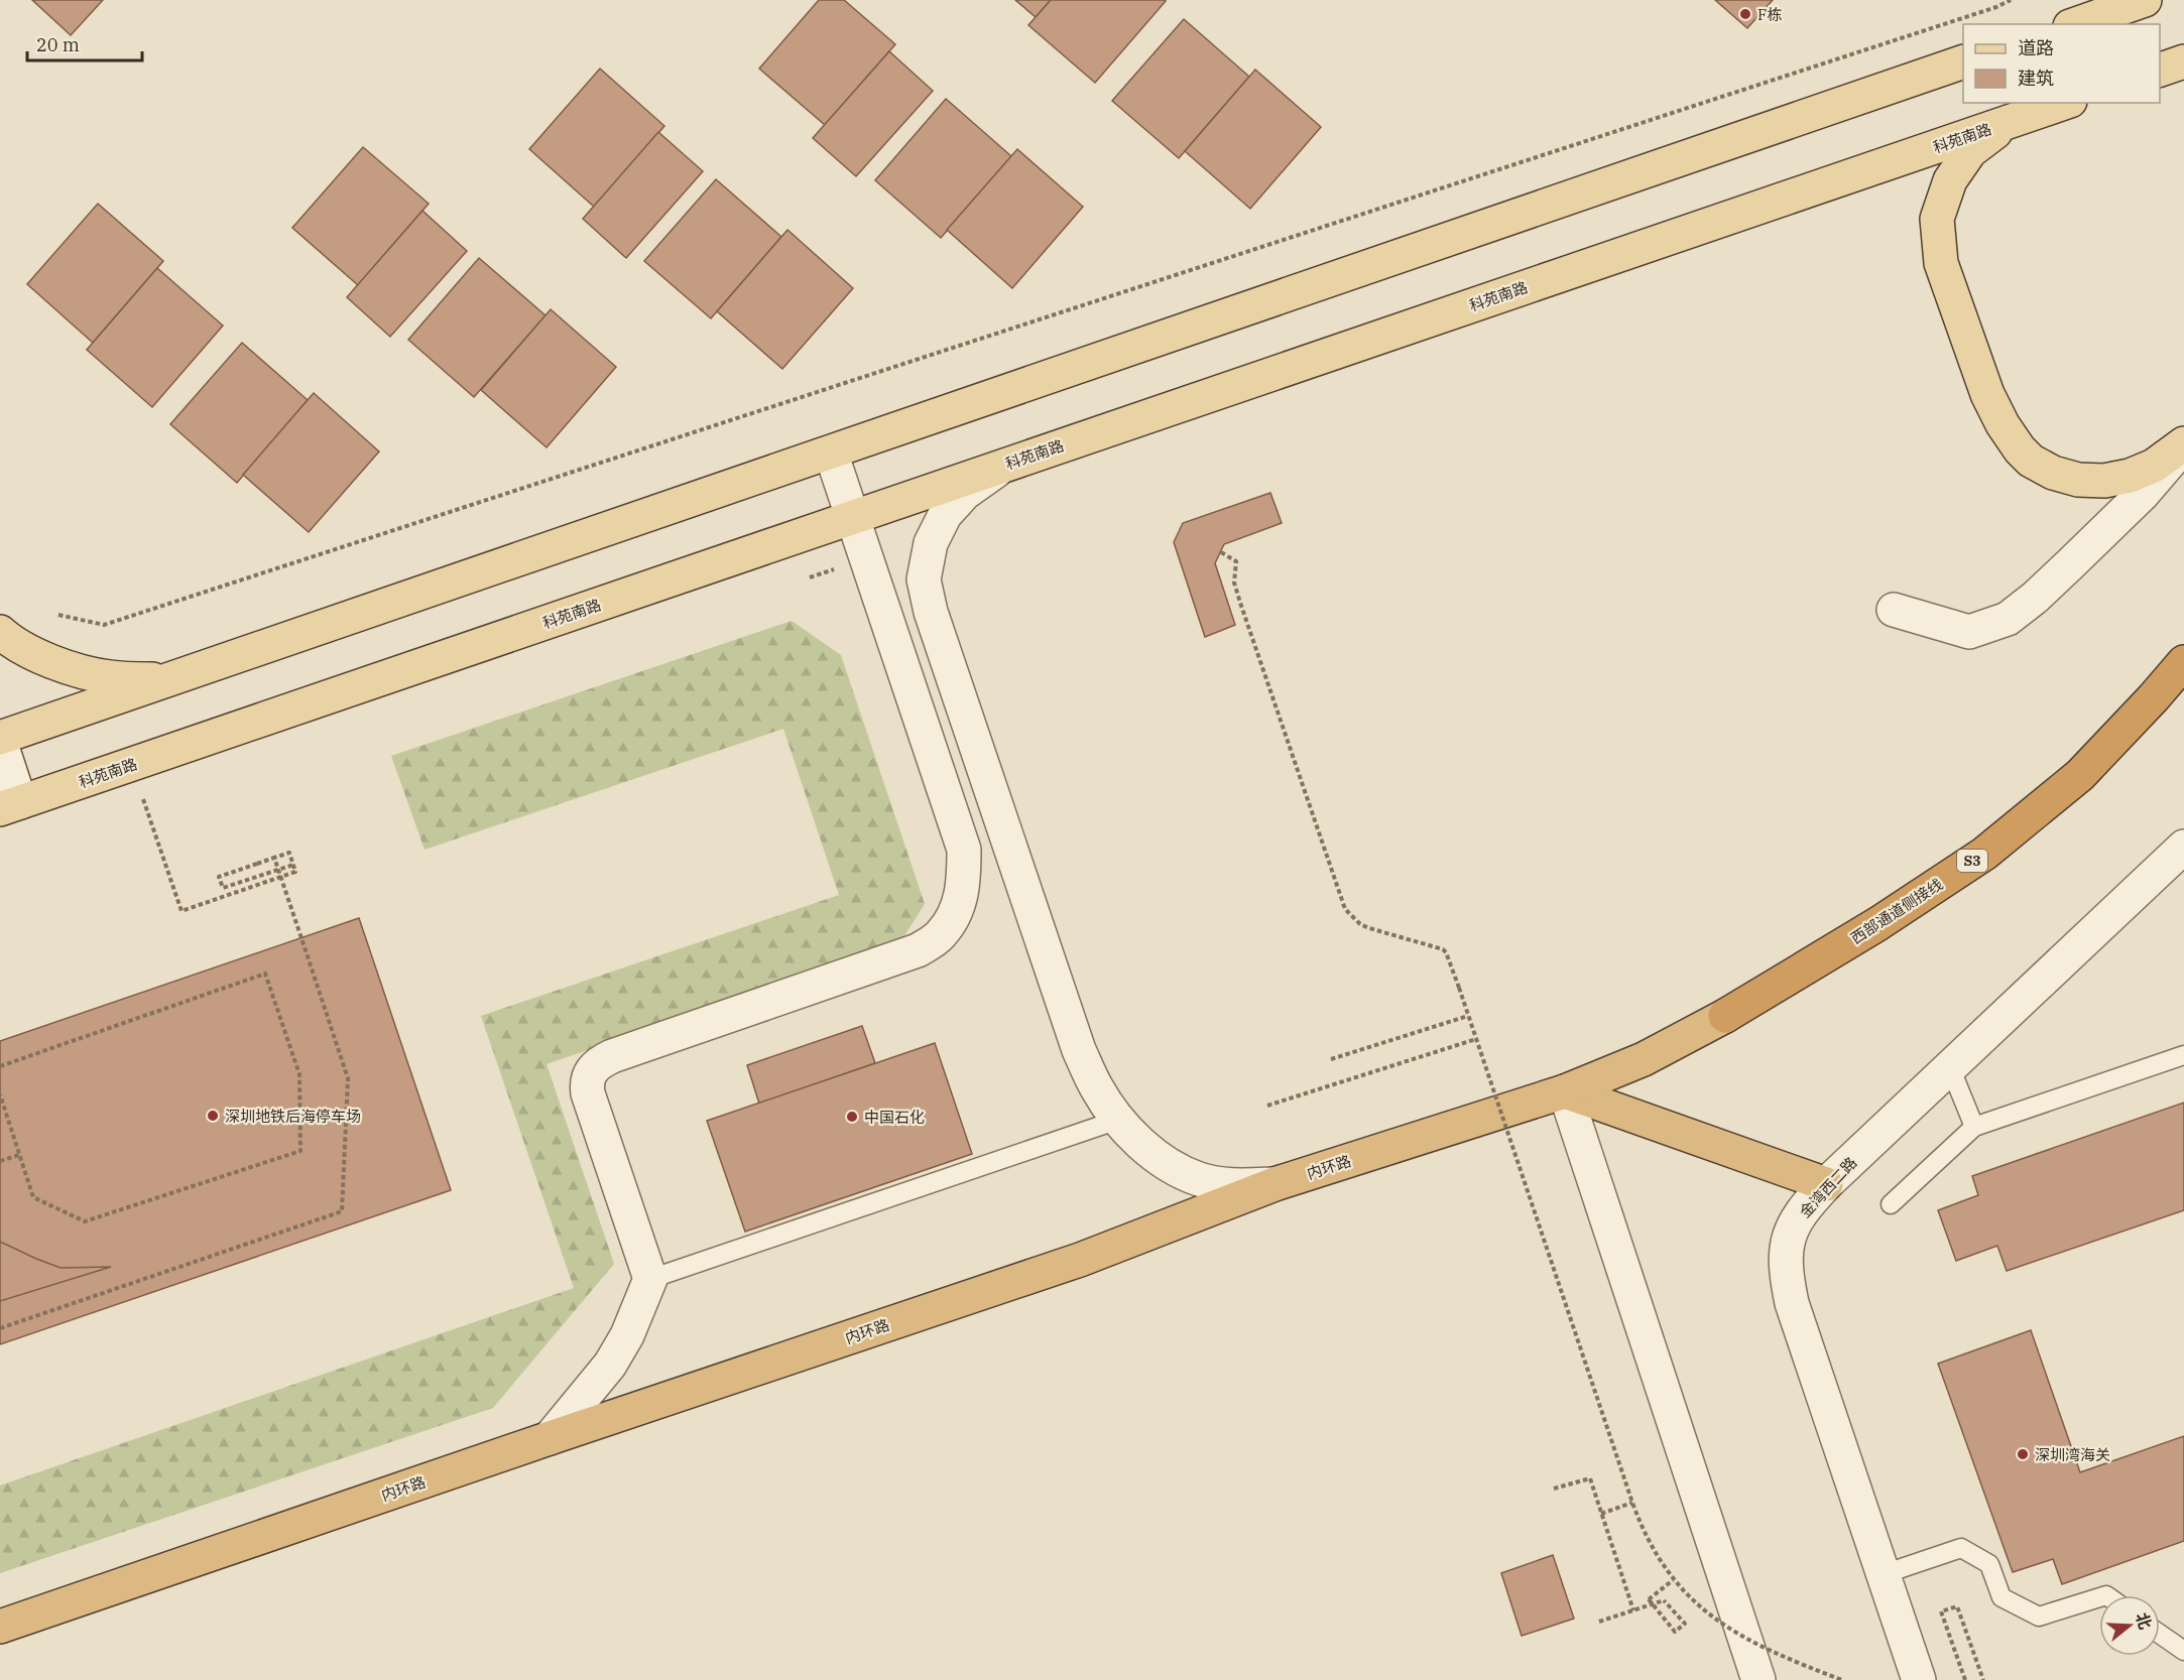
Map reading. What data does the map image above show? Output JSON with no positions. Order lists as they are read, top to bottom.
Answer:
{
  "streets": {
    "highway": ["S3", "西部通道侧接线", "内环路"],
    "main road": ["科苑南路"],
    "street": ["金湾西二路"]
  },
  "crossings": [
    ["西部通道侧接线", "内环路"]
  ],
  "places": [
    "F栋",
    "深圳地铁后海停车场",
    "中国石化",
    "深圳湾海关"
  ],
  "legend": ["道路", "建筑"],
  "scale_bar": "20 m",
  "north": "right"
}
